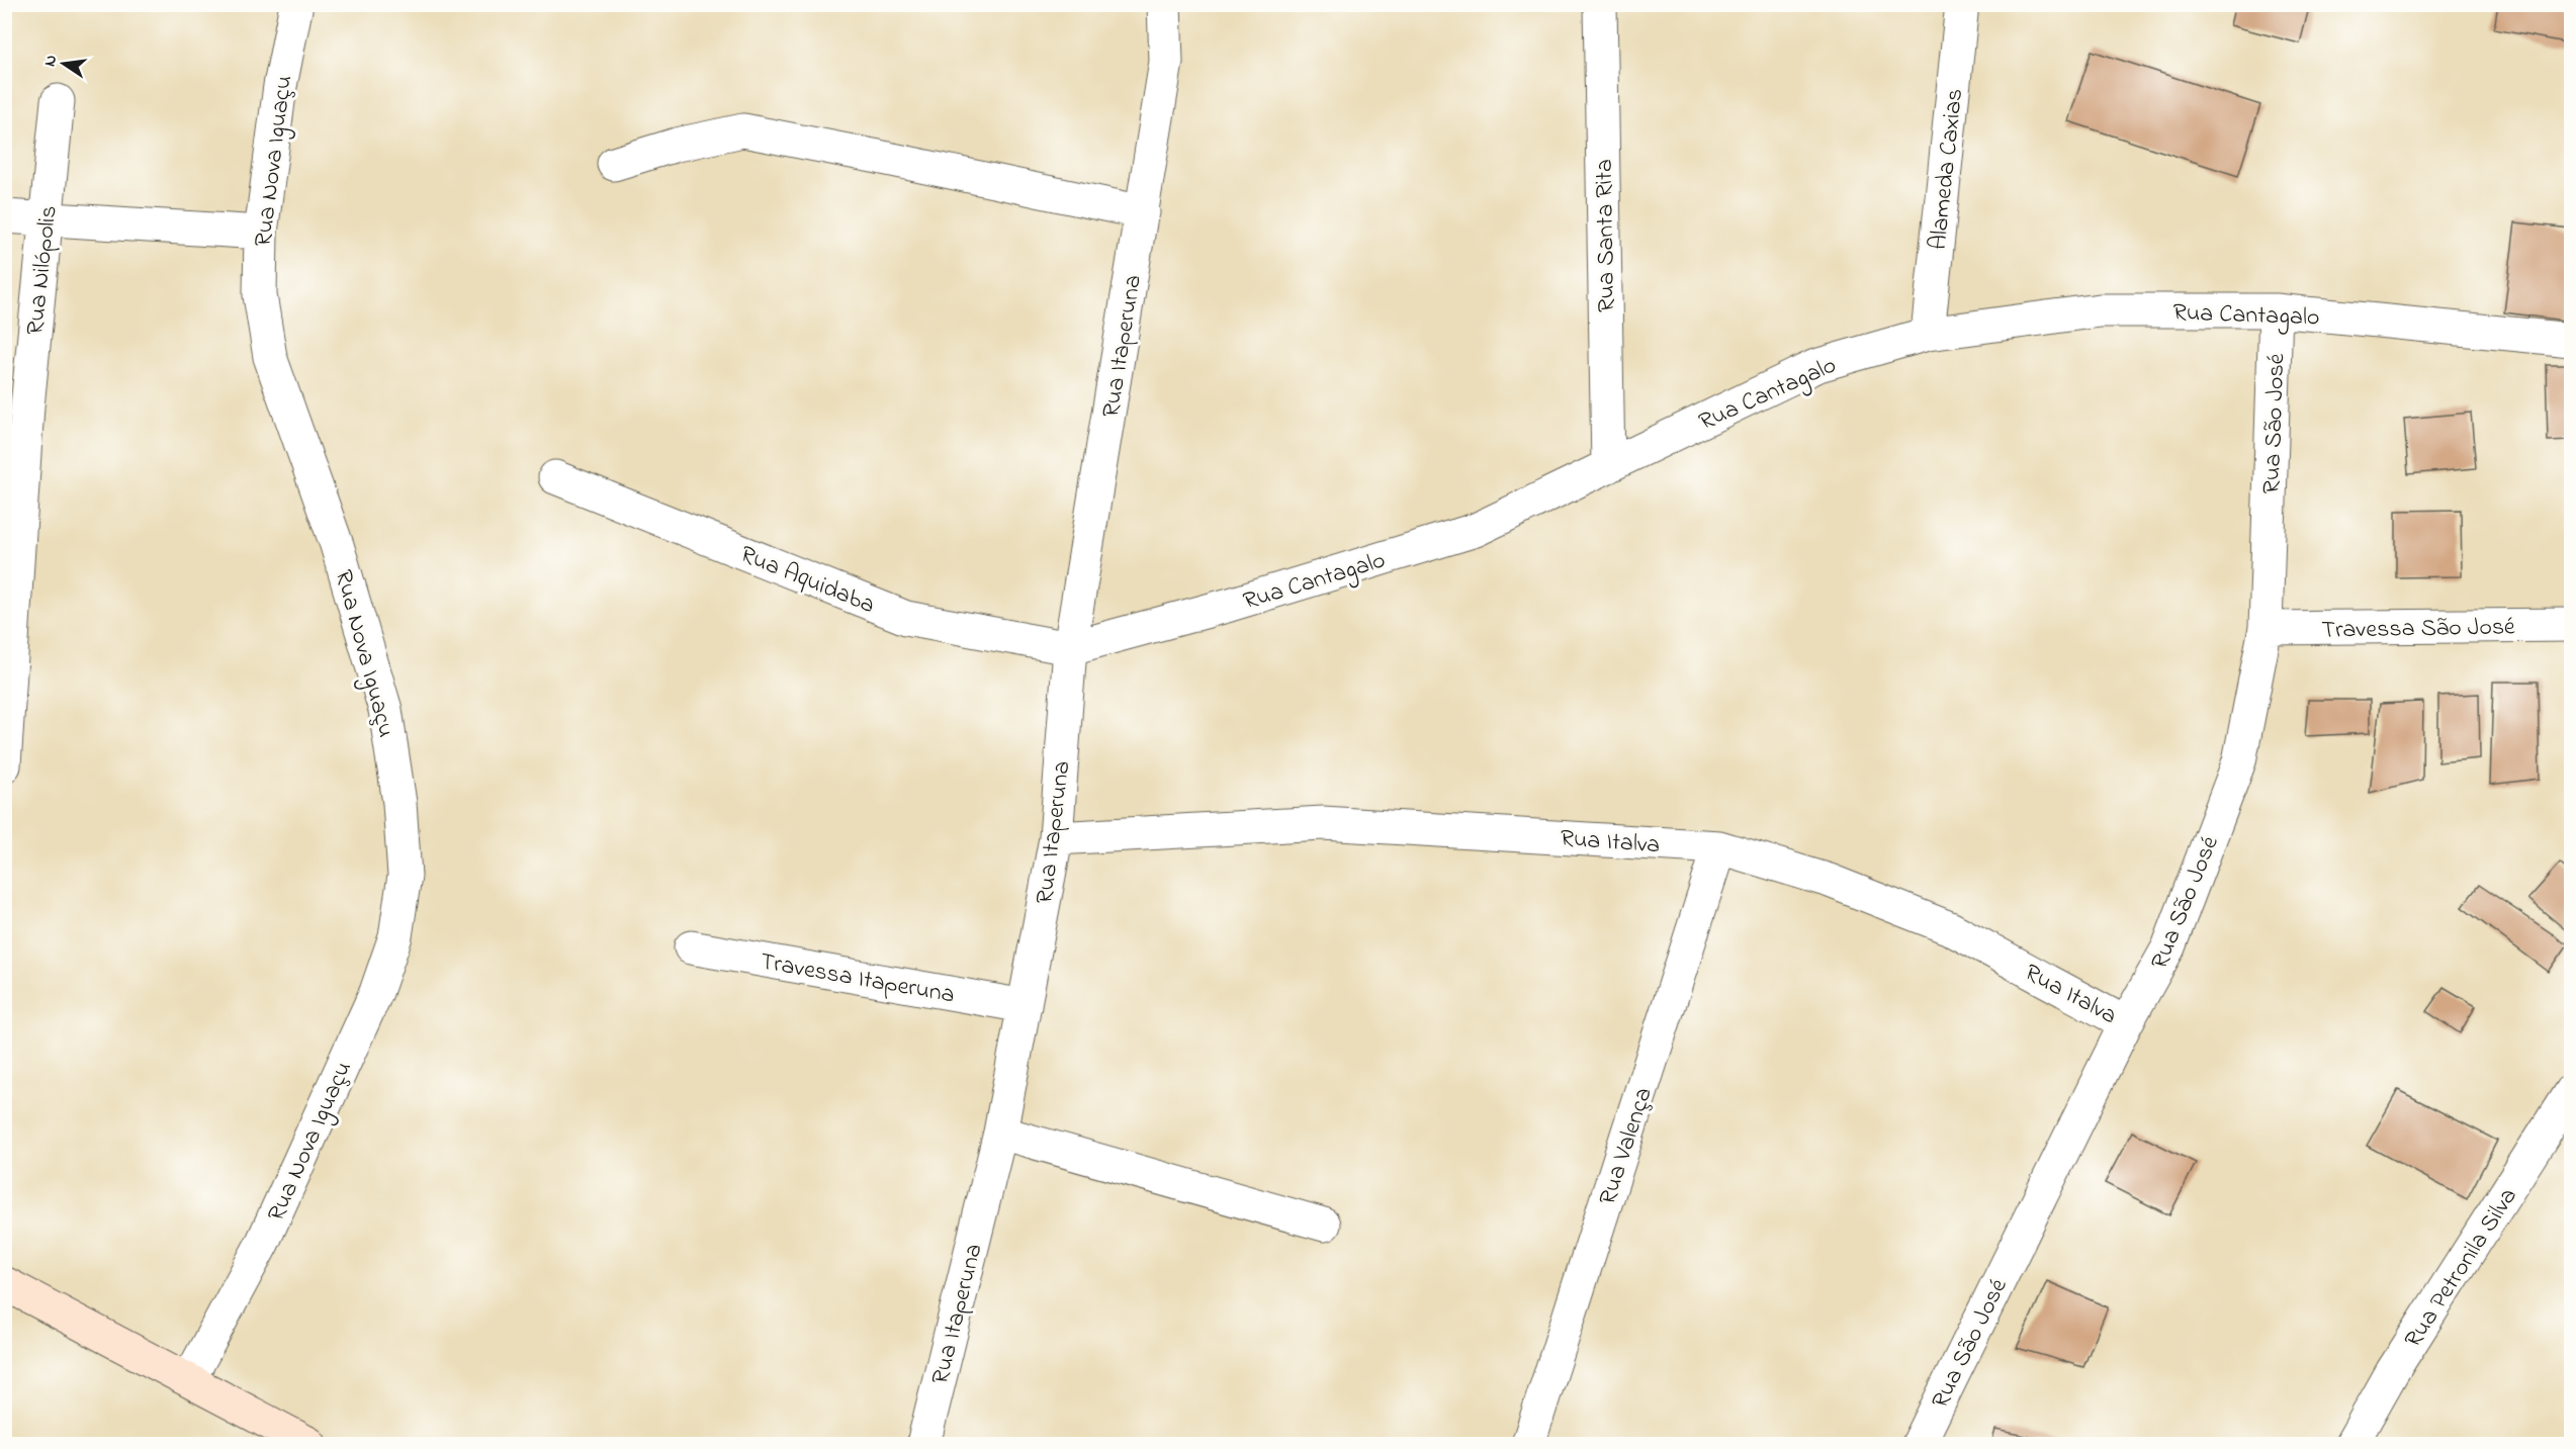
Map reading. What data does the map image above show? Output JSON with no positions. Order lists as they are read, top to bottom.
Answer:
{
  "streets": {
    "street": [
      "Rua Nova Iguaçu",
      "Alameda Caxias",
      "Rua Santa Rita",
      "Rua Nilópolis",
      "Rua Cantagalo",
      "Rua Itaperuna",
      "Rua São José",
      "Rua Aquidaba",
      "Travessa São José",
      "Rua Italva",
      "Travessa Itaperuna",
      "Rua Valença",
      "Rua Petronila Silva"
    ]
  },
  "crossings": [
    ["Alameda Caxias", "Rua Cantagalo"],
    ["Rua Santa Rita", "Rua Cantagalo"],
    ["Rua Cantagalo", "Rua Itaperuna"],
    ["Rua Cantagalo", "Rua São José"],
    ["Rua Cantagalo", "Rua Aquidaba"],
    ["Rua Itaperuna", "Rua Aquidaba"],
    ["Rua Itaperuna", "Rua Italva"],
    ["Rua Itaperuna", "Travessa Itaperuna"],
    ["Rua São José", "Travessa São José"],
    ["Rua São José", "Rua Italva"],
    ["Rua Italva", "Rua Valença"]
  ],
  "north": "left"
}
